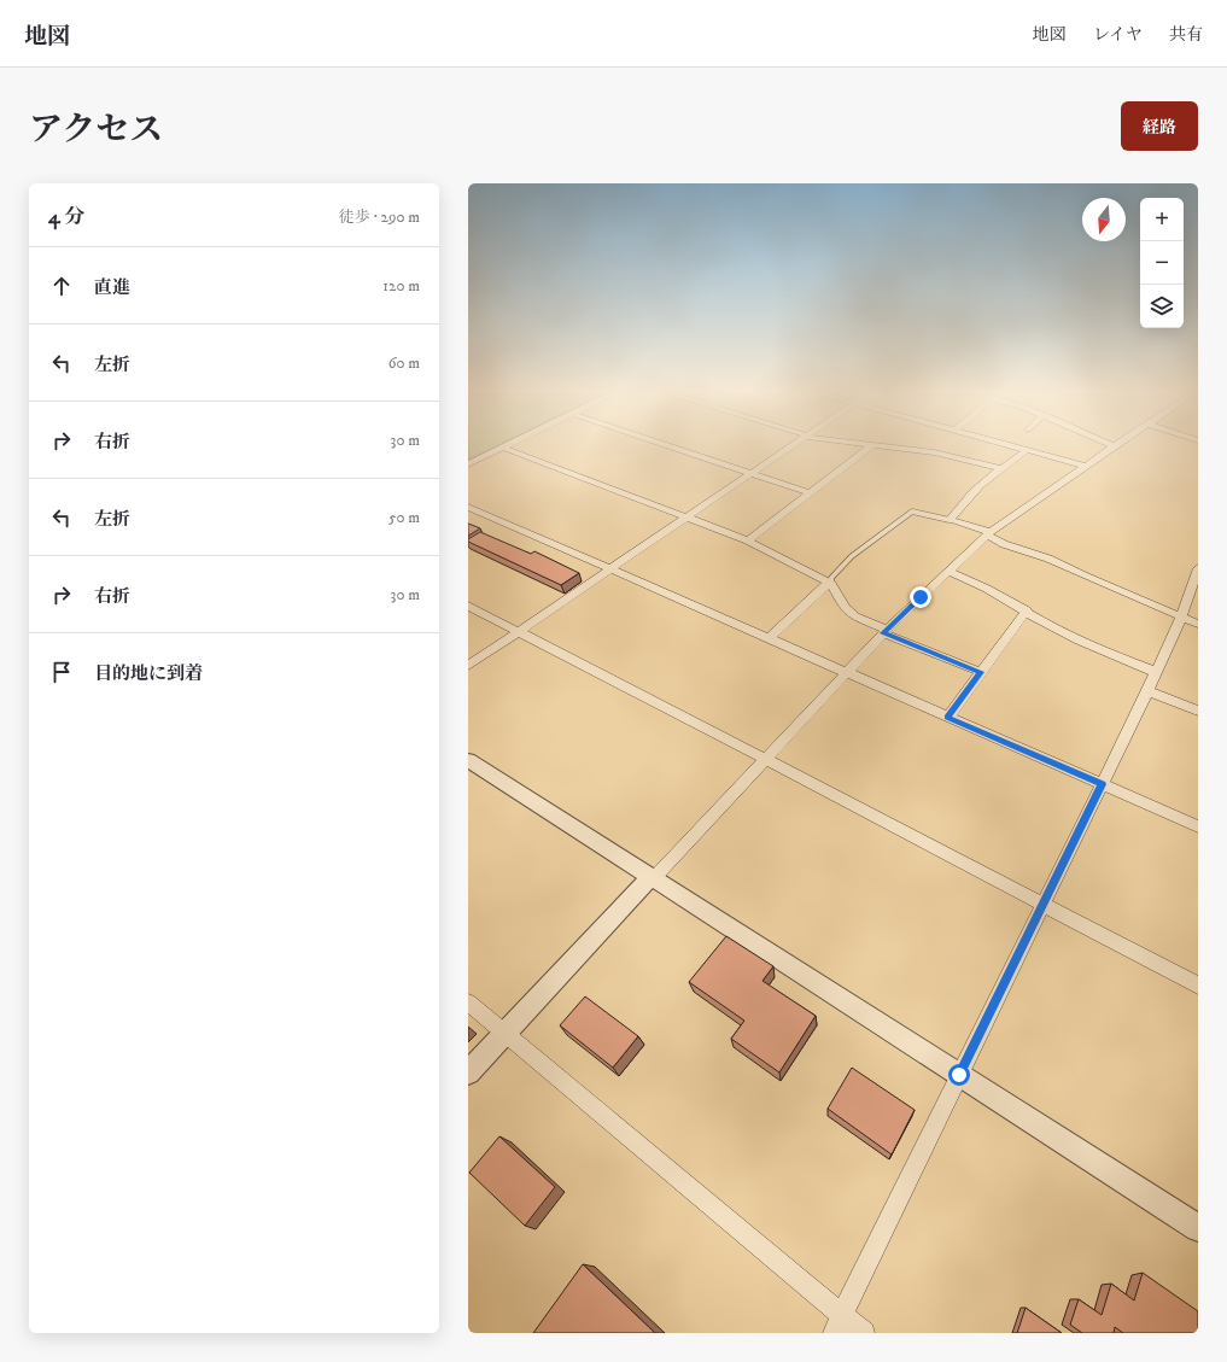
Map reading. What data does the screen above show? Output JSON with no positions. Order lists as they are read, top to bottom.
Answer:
{
  "north": "bottom",
  "page": {
    "header": "地図",
    "nav": ["地図", "レイヤ", "共有"],
    "title": "アクセス",
    "buttons": "経路",
    "heading": ["4 分", "徒歩 · 290 m"],
    "map_buttons": ["+", "−"],
    "list": [
      ["直進", "120 m"],
      ["左折", "60 m"],
      ["右折", "30 m"],
      ["左折", "50 m"],
      ["右折", "30 m"],
      "目的地に到着"
    ]
  }
}
